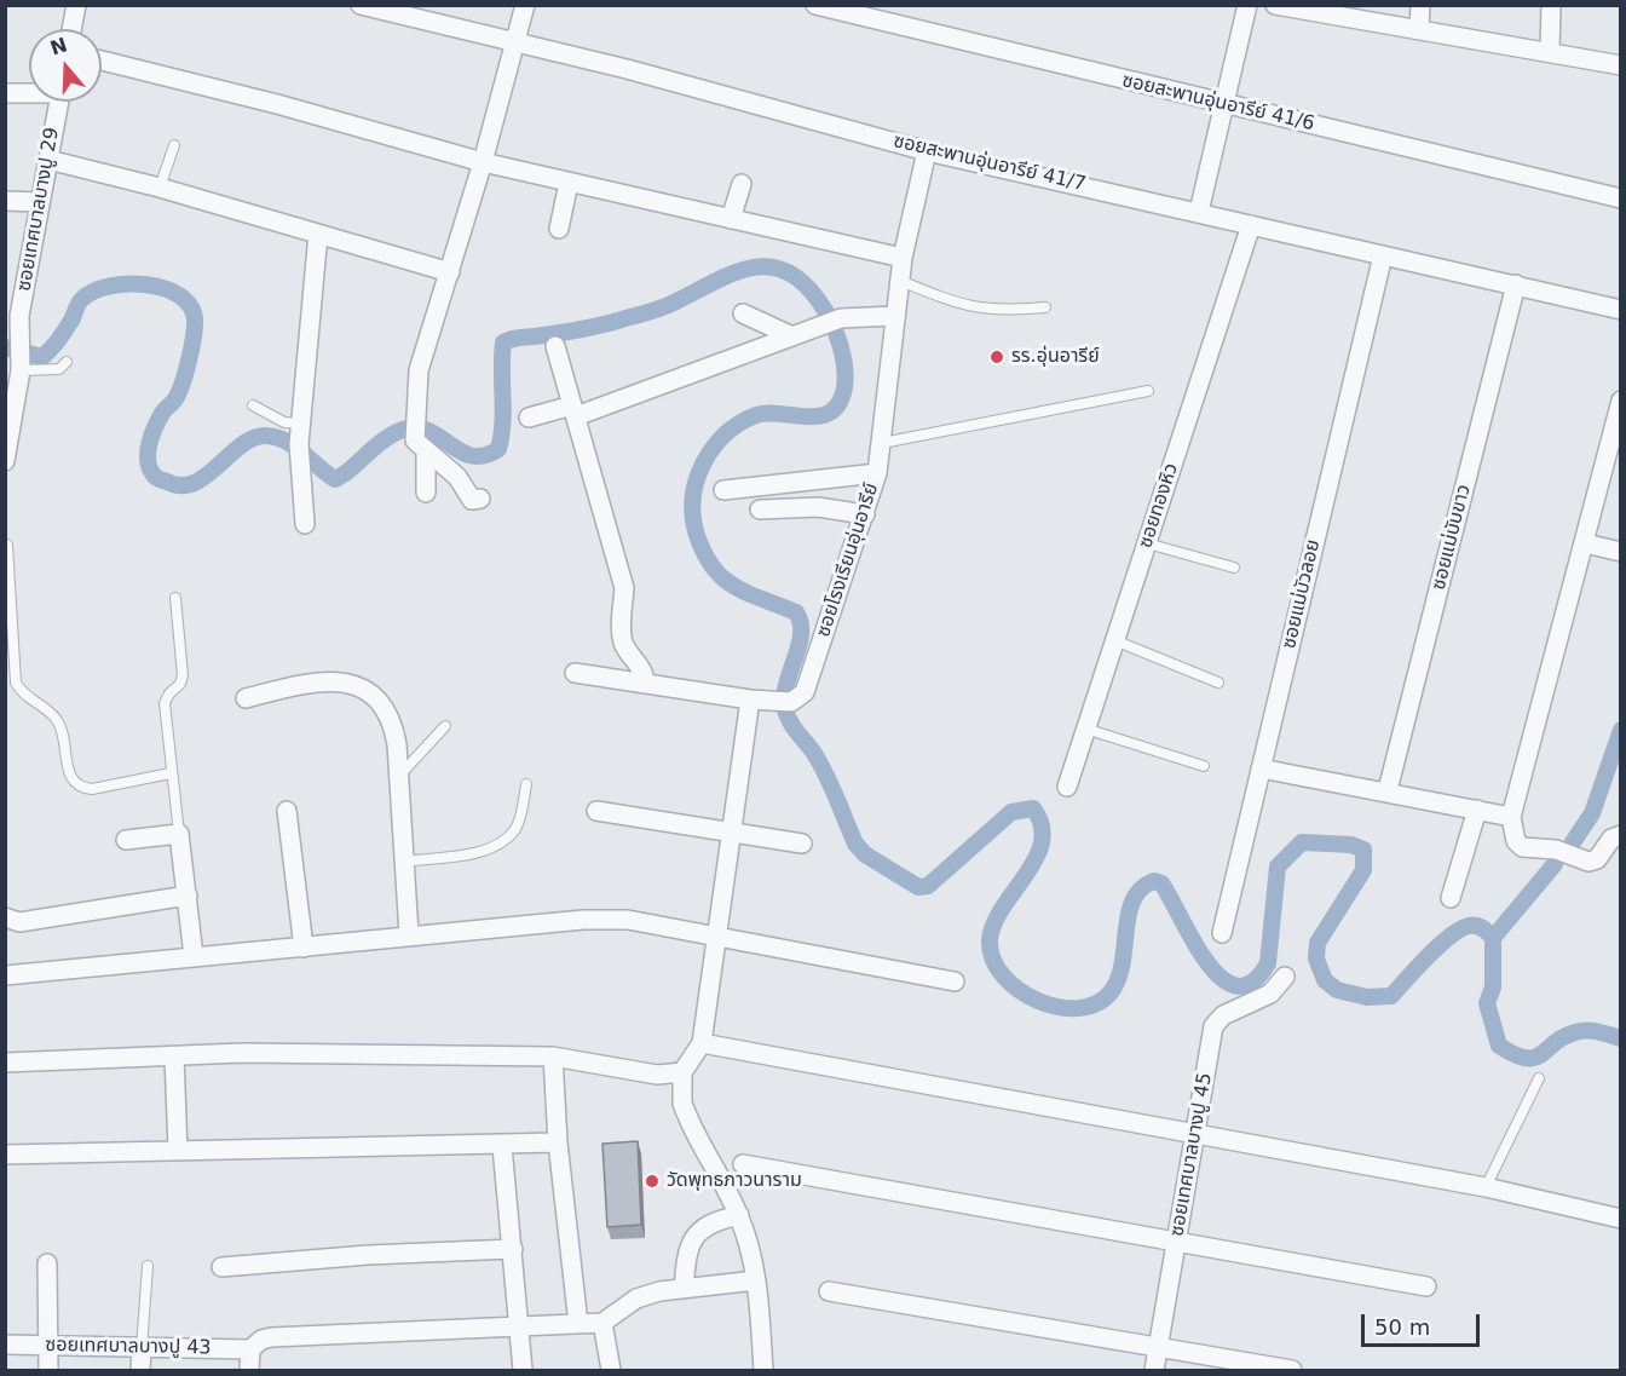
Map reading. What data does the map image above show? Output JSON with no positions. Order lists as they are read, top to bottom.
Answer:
{
  "streets": {
    "street": [
      "ซอยสะพานอุ่นอารีย์ 41/6",
      "ซอยสะพานอุ่นอารีย์ 41/7",
      "ซอยเทศบาลบางปู 29",
      "ซอยทองหิว",
      "ซอยแม่บับขาว",
      "ซอยโรงเรียนอุ่นอารีย์",
      "ซอยแม่บัวลอย",
      "ซอยเทศบาลบางปู 45",
      "ซอยเทศบาลบางปู 43"
    ]
  },
  "crossings": [
    ["ซอยสะพานอุ่นอารีย์ 41/7", "ซอยทองหิว"],
    ["ซอยสะพานอุ่นอารีย์ 41/7", "ซอยแม่บับขาว"],
    ["ซอยสะพานอุ่นอารีย์ 41/7", "ซอยโรงเรียนอุ่นอารีย์"],
    ["ซอยสะพานอุ่นอารีย์ 41/7", "ซอยแม่บัวลอย"]
  ],
  "places": ["รร.อุ่นอารีย์", "วัดพุทธภาวนาราม"],
  "scale_bar": "50 m",
  "north": "top"
}
